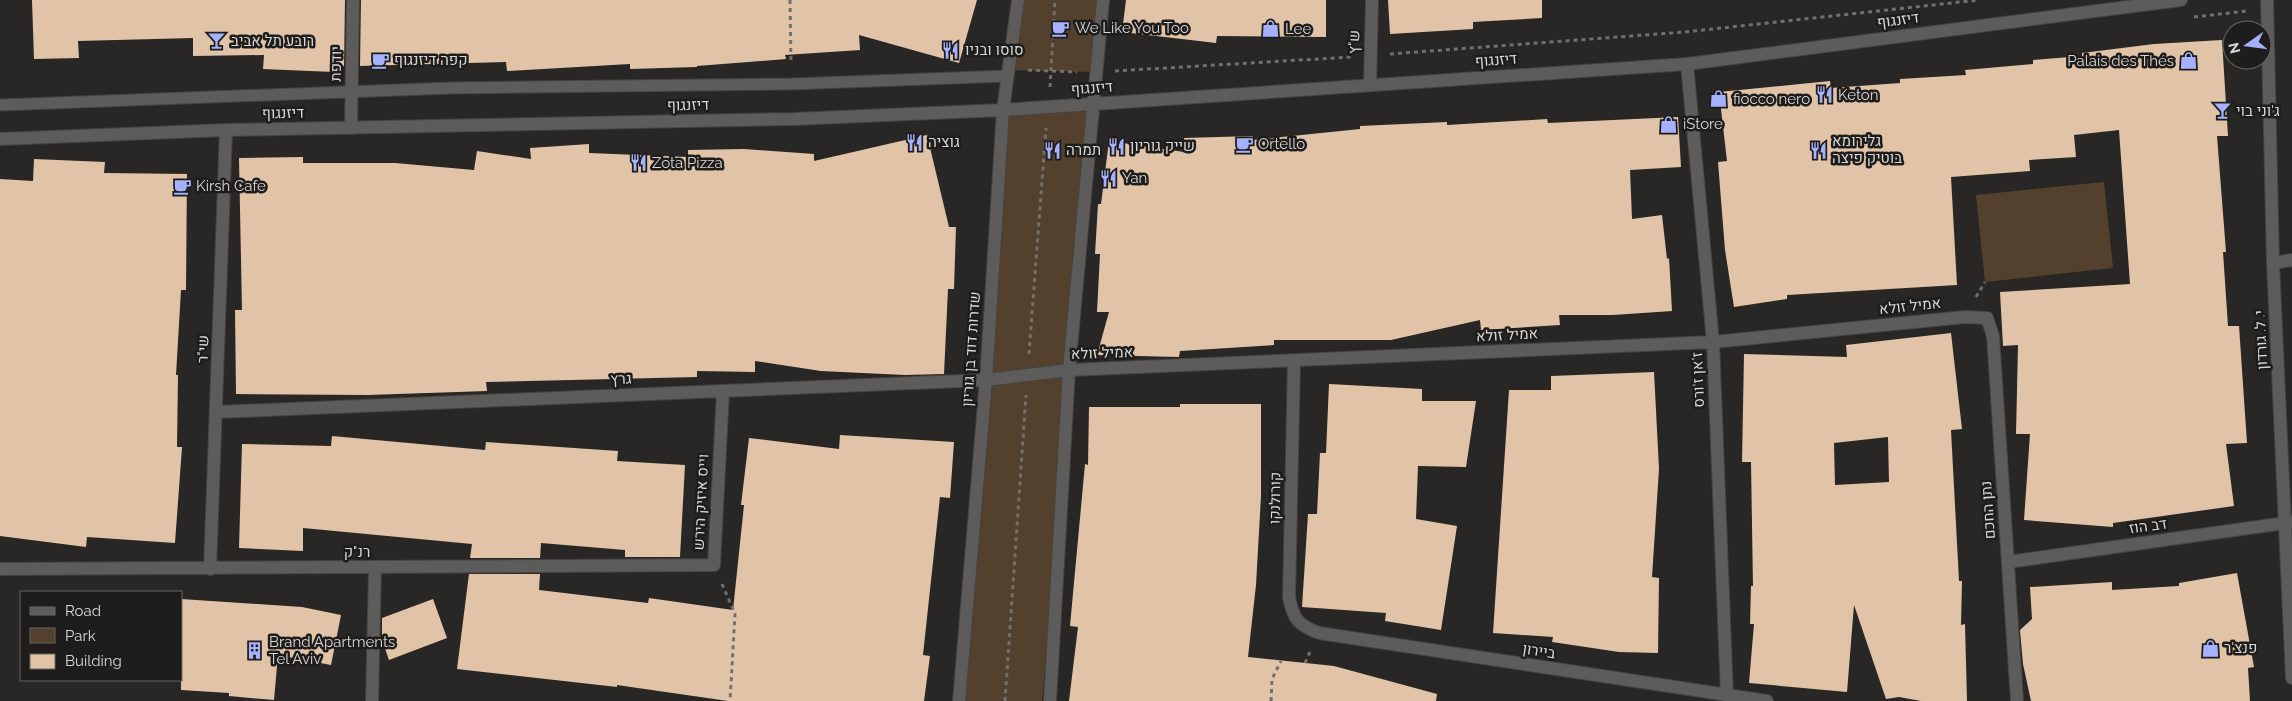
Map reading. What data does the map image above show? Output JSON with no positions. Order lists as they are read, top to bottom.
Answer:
{
  "streets": {
    "street": [
      "דיזנגוף",
      "ש\"ץ",
      "יודפת",
      "אמיל זולא",
      "י. ל. גורדון",
      "שי\"ר",
      "שדרות דוד בן גוריון",
      "גרץ",
      "ז'אן ז'ורס",
      "קורולנקו",
      "וייס איזיק הירש",
      "נתן החכם",
      "דב הוז",
      "רנ\"ק",
      "ביירון"
    ]
  },
  "crossings": [
    ["דיזנגוף", "ש\"ץ"],
    ["דיזנגוף", "יודפת"],
    ["דיזנגוף", "שי\"ר"],
    ["דיזנגוף", "שדרות דוד בן גוריון"],
    ["דיזנגוף", "ז'אן ז'ורס"],
    ["אמיל זולא", "גרץ"],
    ["אמיל זולא", "ז'אן ז'ורס"],
    ["אמיל זולא", "קורולנקו"],
    ["אמיל זולא", "נתן החכם"],
    ["י. ל. גורדון", "דב הוז"],
    ["שי\"ר", "גרץ"],
    ["שי\"ר", "רנ\"ק"],
    ["שדרות דוד בן גוריון", "גרץ"],
    ["גרץ", "וייס איזיק הירש"],
    ["ז'אן ז'ורס", "ביירון"],
    ["קורולנקו", "ביירון"],
    ["וייס איזיק הירש", "רנ\"ק"],
    ["נתן החכם", "דב הוז"]
  ],
  "places": {
    "cafe": [
      "We Like You Too",
      "קפה דיזנגוף",
      "Ortello",
      "Kirsh Cafe"
    ],
    "shop": [
      "Lee",
      "Palais des Thés",
      "fiocco nero",
      "iStore",
      "פנצ'ר"
    ],
    "bar": ["רובע תל אביב", "ג'וני בוי"],
    "restaurant": [
      "סוסו ובניו",
      "Keton",
      "גוציה",
      "שייק גוריון",
      "תמרה",
      "גלירומא בוטיק פיצה",
      "Zota Pizza",
      "Yan"
    ],
    "building": ["Brand Apartments Tel Aviv"]
  },
  "legend": ["Road", "Park", "Building"],
  "north": "left"
}
